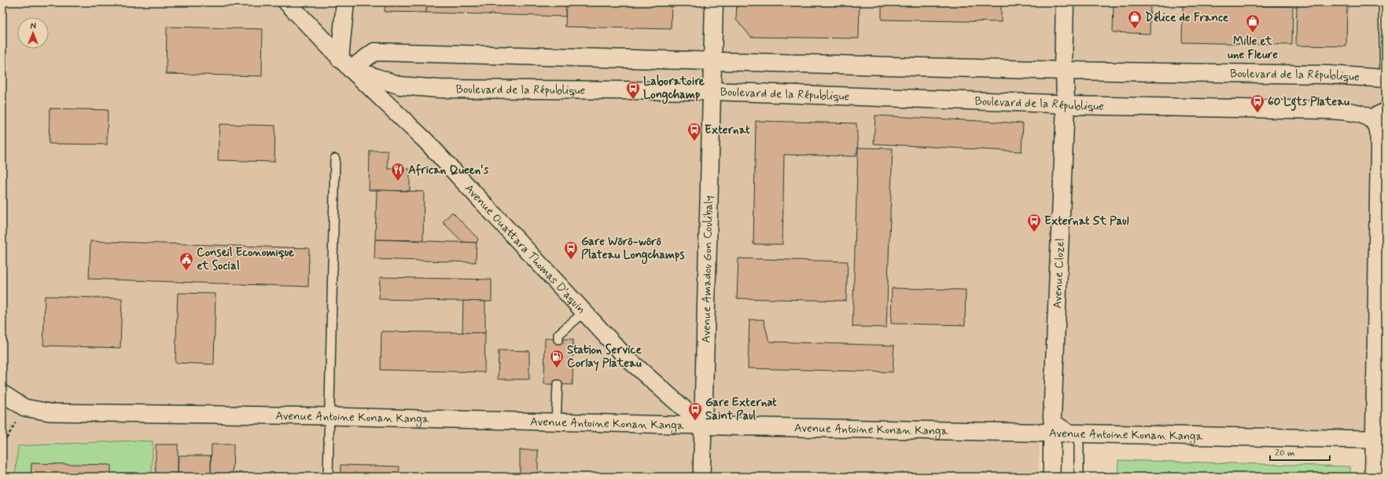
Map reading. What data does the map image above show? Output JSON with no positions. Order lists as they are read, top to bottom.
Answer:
{
  "streets": {
    "main road": [
      "Boulevard de la République",
      "Avenue Ouattara Thomas D'aquin",
      "Avenue Amadou Gon Coulibaly",
      "Avenue Clozel",
      "Avenue Antoine Konan Kanga"
    ]
  },
  "crossings": [
    ["Boulevard de la République", "Avenue Ouattara Thomas D'aquin"],
    ["Boulevard de la République", "Avenue Amadou Gon Coulibaly"],
    ["Boulevard de la République", "Avenue Clozel"],
    ["Boulevard de la République", "Avenue Antoine Konan Kanga"],
    ["Avenue Ouattara Thomas D'aquin", "Avenue Amadou Gon Coulibaly"],
    ["Avenue Ouattara Thomas D'aquin", "Avenue Antoine Konan Kanga"],
    ["Avenue Amadou Gon Coulibaly", "Avenue Antoine Konan Kanga"],
    ["Avenue Clozel", "Avenue Antoine Konan Kanga"]
  ],
  "places": {
    "shop": ["Délice de France", "Mille et une Fleure"],
    "bus stop": [
      "Laboratoire Longchamp",
      "60 Lgts Plateau",
      "Externat",
      "Externat St Paul",
      "Gare Wôrô-wôrô Plateau Longchamps",
      "Gare Externat Saint Paul"
    ],
    "restaurant": ["African Queen's"],
    "public building": ["Conseil Economique et Social"],
    "fuel station": ["Station Service Corlay Plateau"]
  },
  "scale_bar": "20 m",
  "north": "top"
}
